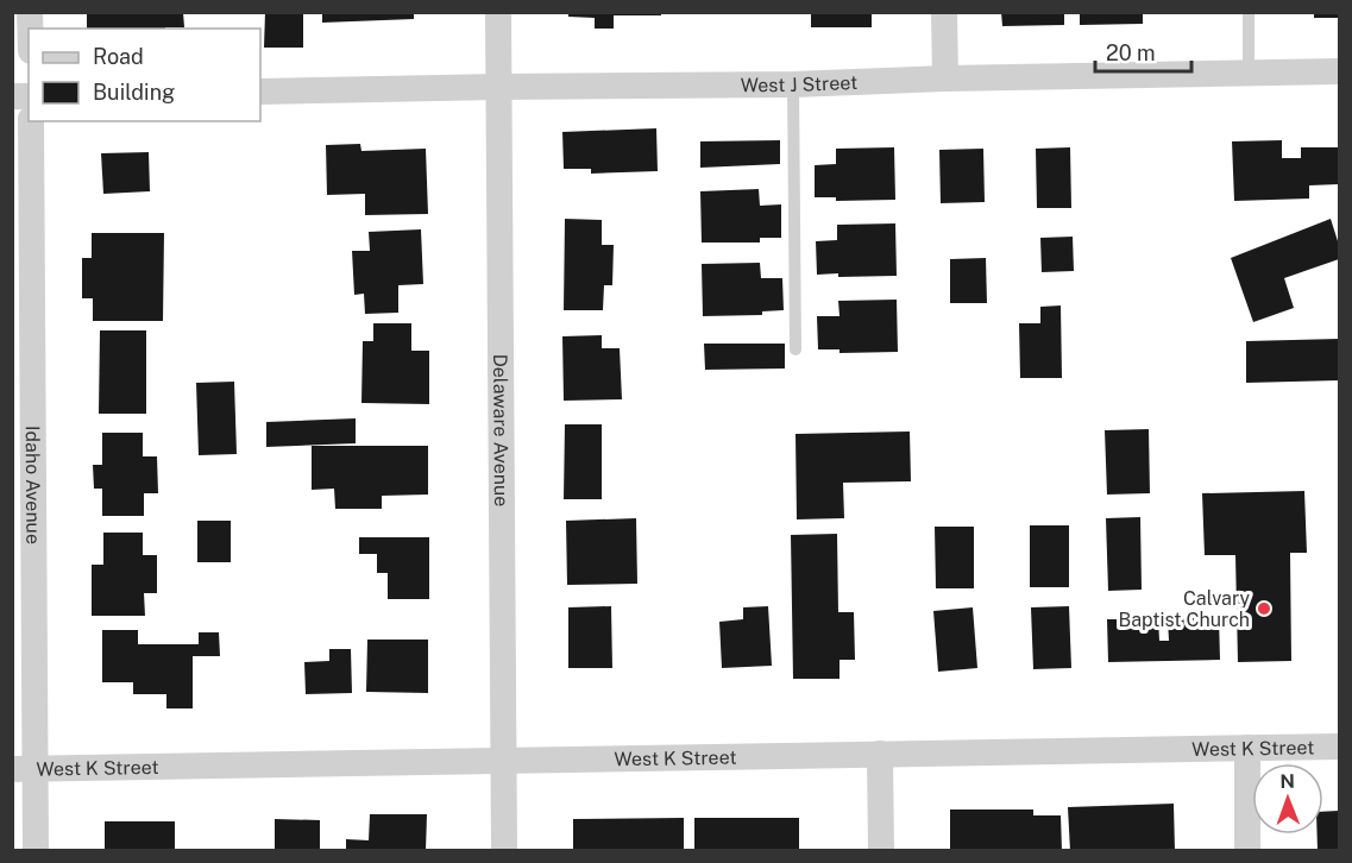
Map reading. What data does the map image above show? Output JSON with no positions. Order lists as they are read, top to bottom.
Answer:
{
  "streets": {
    "street": [
      "West J Street",
      "Delaware Avenue",
      "Idaho Avenue",
      "West K Street"
    ]
  },
  "crossings": [
    ["West J Street", "Delaware Avenue"],
    ["Delaware Avenue", "West K Street"],
    ["Idaho Avenue", "West K Street"]
  ],
  "places": ["Calvary Baptist Church"],
  "legend": ["Road", "Building"],
  "scale_bar": "20 m",
  "north": "top"
}
